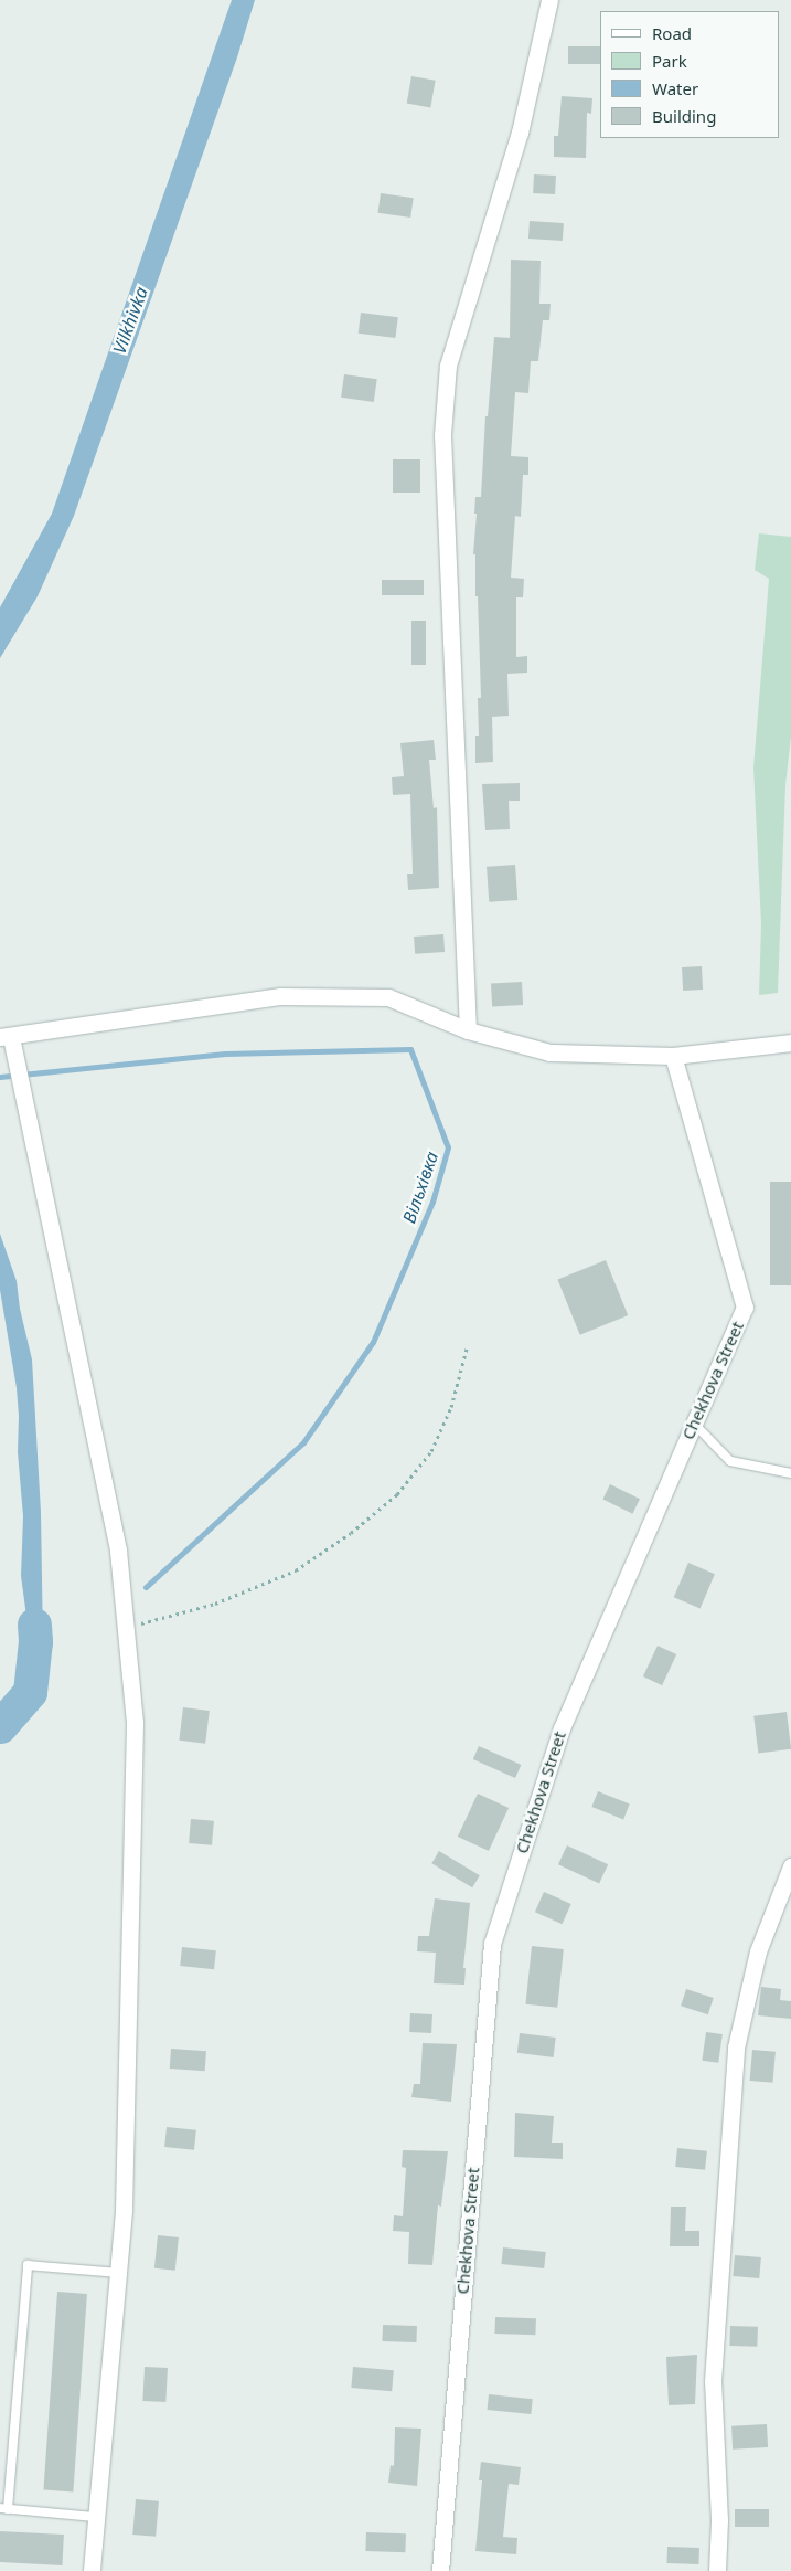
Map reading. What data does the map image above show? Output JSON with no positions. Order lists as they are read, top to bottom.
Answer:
{
  "streets": {
    "street": ["Chekhova Street"]
  },
  "water": ["Vilkhivka", "Вільхівка"],
  "legend": [
    "Road",
    "Park",
    "Water",
    "Building"
  ]
}
